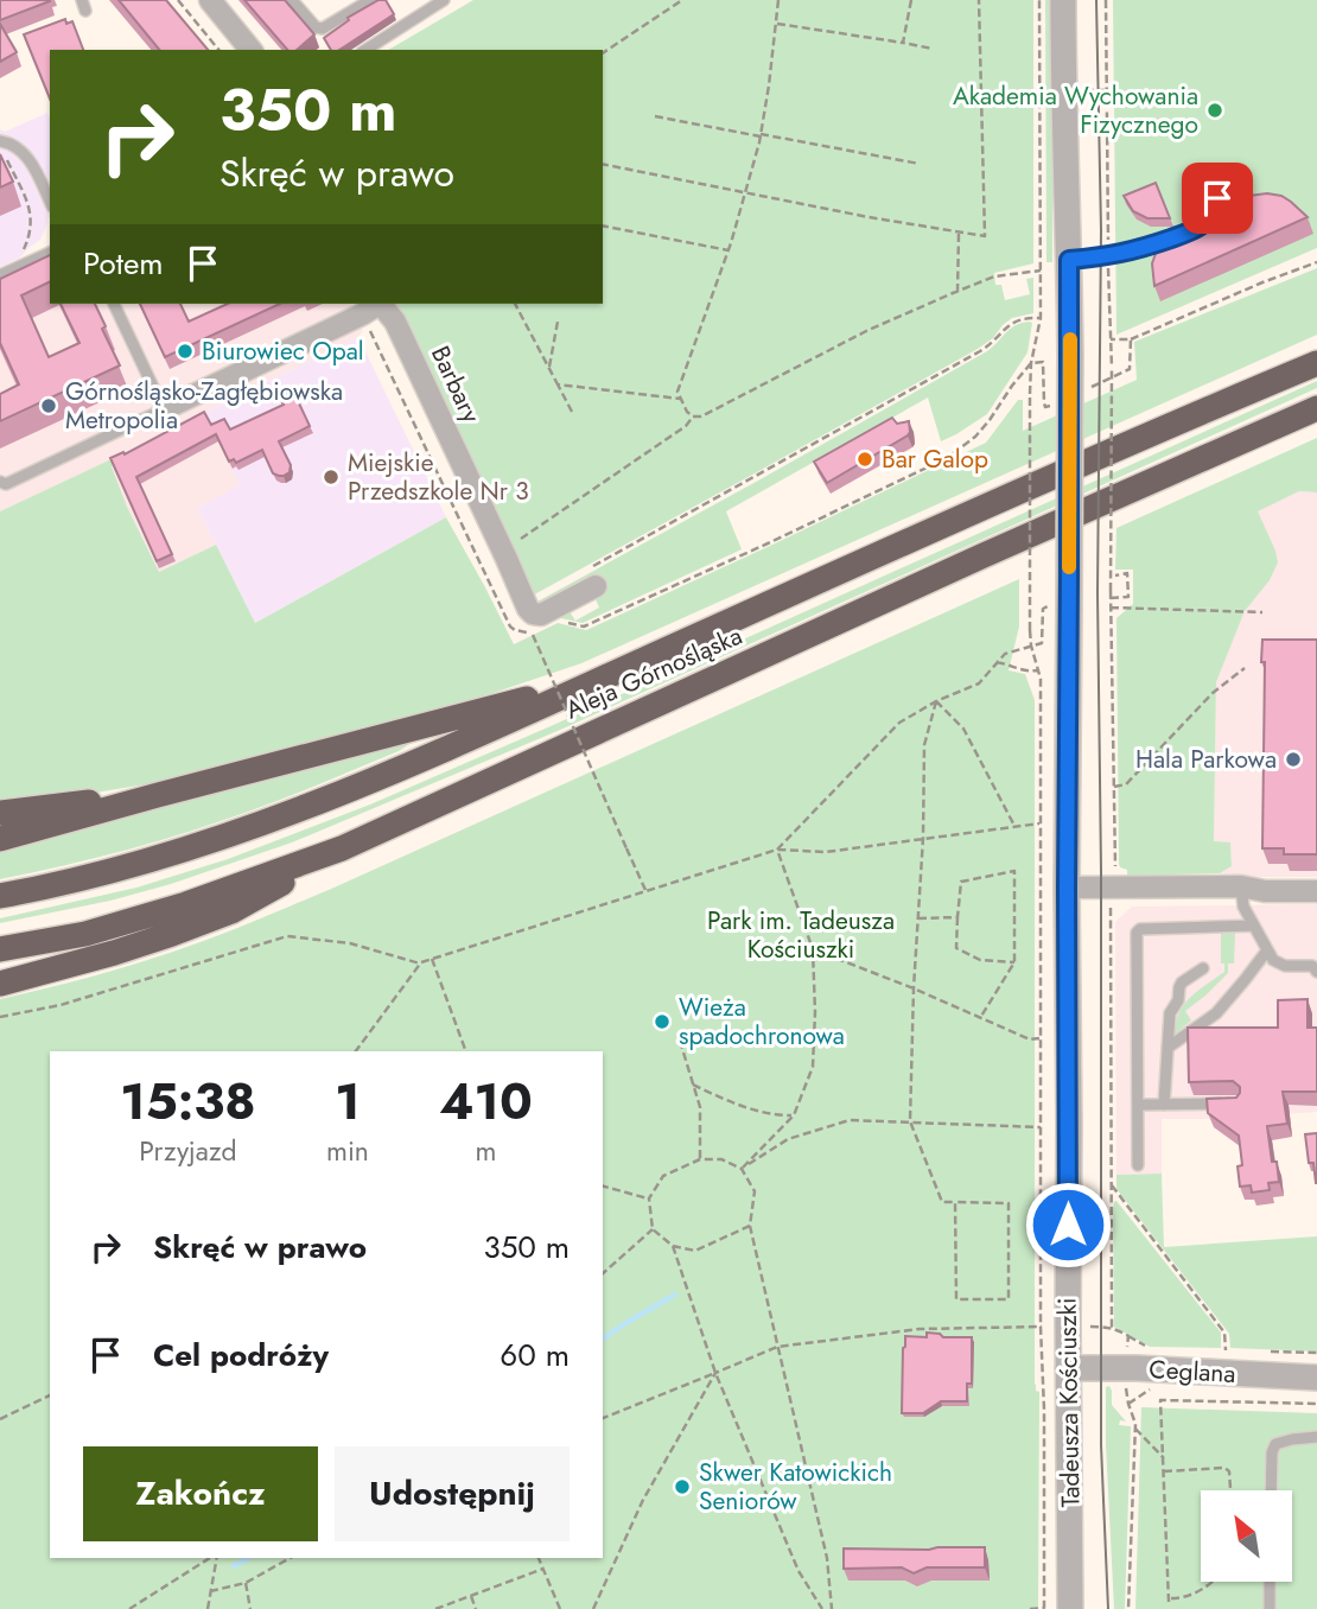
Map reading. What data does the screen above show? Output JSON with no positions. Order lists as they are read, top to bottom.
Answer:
{
  "streets": {
    "highway": ["Aleja Górnośląska"],
    "street": ["Barbary", "Ceglana", "Tadeusza Kościuszki"]
  },
  "crossings": [
    ["Ceglana", "Tadeusza Kościuszki"]
  ],
  "parks": ["Park im. Tadeusza Kościuszki"],
  "places": [
    "Akademia Wychowania Fizycznego",
    "Biurowiec Opal",
    "Górnośląsko-Zagłębiowska Metropolia",
    "Bar Galop",
    "Miejskie Przedszkole Nr 3",
    "Hala Parkowa",
    "Wieża spadochronowa",
    "Skwer Katowickich Seniorów"
  ],
  "north": "top left",
  "page": {
    "turn": ["350 m", "Skręć w prawo"],
    "then": "Potem",
    "eta": [
      "15:38",
      "Przyjazd",
      "1",
      "min",
      "410",
      "m"
    ],
    "list": [
      {
        "name": "Skręć w prawo",
        "value": "350 m"
      },
      {
        "name": "Cel podróży",
        "value": "60 m"
      }
    ],
    "buttons": ["Zakończ", "Udostępnij"]
  }
}
